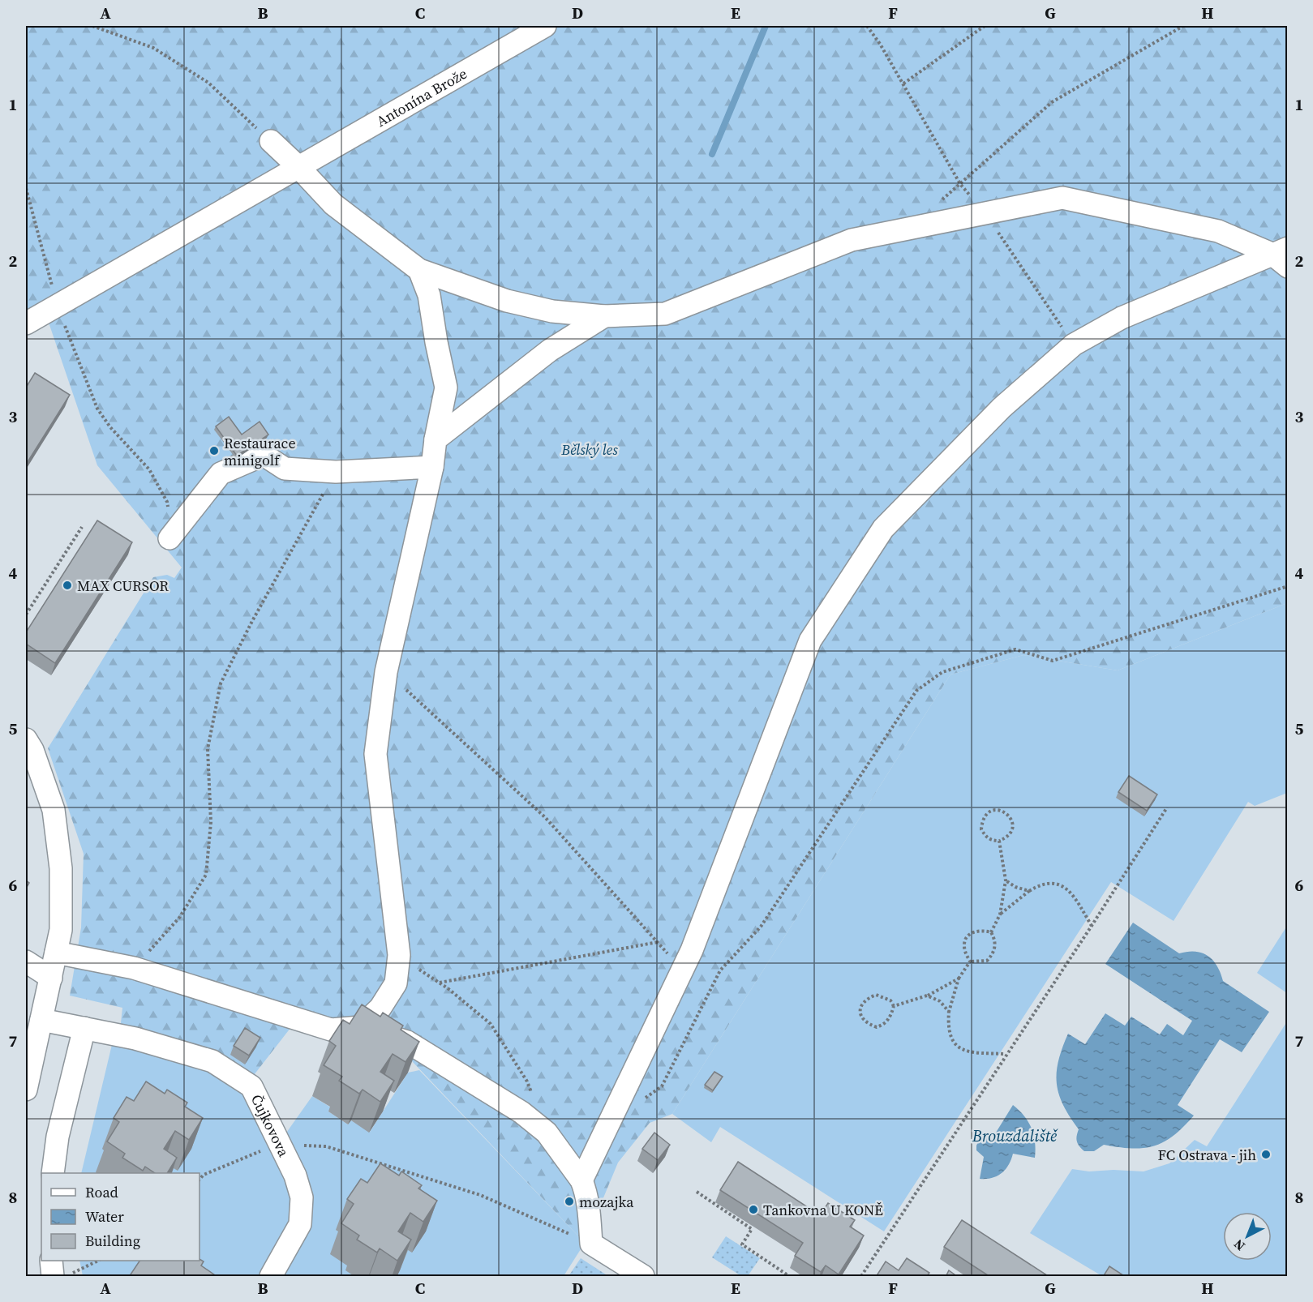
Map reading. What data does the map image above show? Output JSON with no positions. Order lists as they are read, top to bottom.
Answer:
{
  "streets": {
    "street": ["Antonína Brože", "Čujkovova"]
  },
  "water": ["Brouzdaliště"],
  "parks": ["Bělský les"],
  "places": [
    "Restaurace minigolf",
    "MAX CURSOR",
    "FC Ostrava - jih",
    "mozajka",
    "Tankovna U KONĚ"
  ],
  "legend": ["Road", "Water", "Building"],
  "north": "bottom left",
  "grid": {
    "columns": [
      "A",
      "B",
      "C",
      "D",
      "E",
      "F",
      "G",
      "H"
    ],
    "rows": [
      "1",
      "2",
      "3",
      "4",
      "5",
      "6",
      "7",
      "8"
    ]
  }
}
